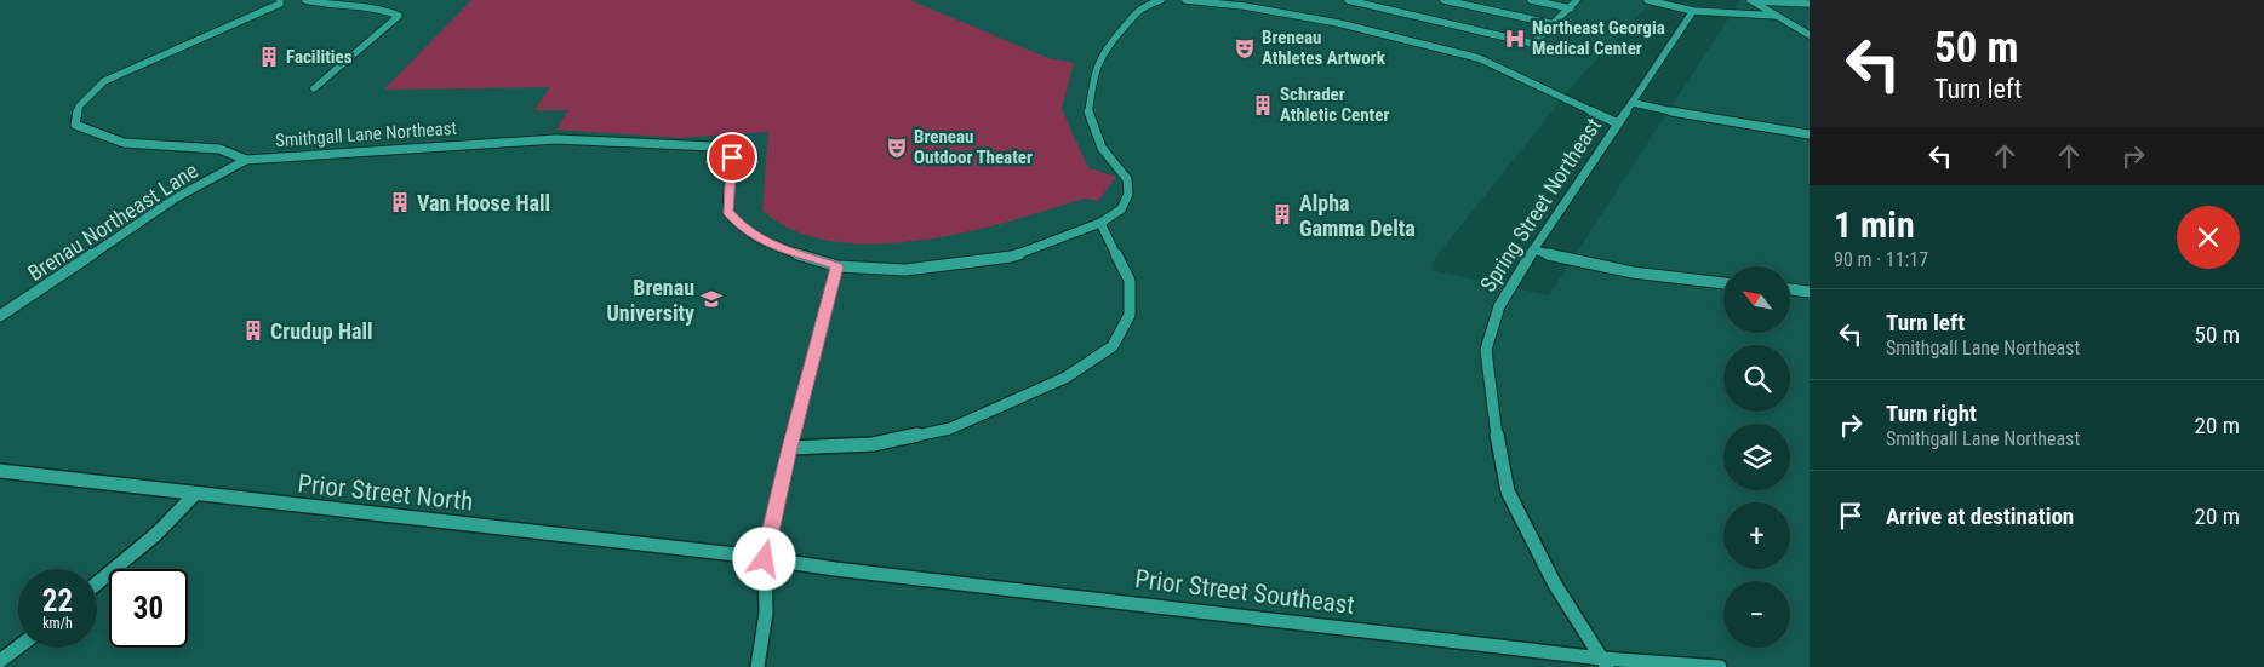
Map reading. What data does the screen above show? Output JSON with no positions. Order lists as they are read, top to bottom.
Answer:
{
  "streets": {
    "street": [
      "Smithgall Lane Northeast",
      "Spring Street Northeast",
      "Brenau Northeast Lane",
      "Prior Street North",
      "Prior Street Southeast"
    ]
  },
  "crossings": [
    ["Smithgall Lane Northeast", "Brenau Northeast Lane"],
    ["Spring Street Northeast", "Prior Street Southeast"],
    ["Prior Street North", "Prior Street Southeast"]
  ],
  "places": {
    "hospital": ["Northeast Georgia Medical Center"],
    "theatre": ["Breneau Athletes Artwork", "Breneau Outdoor Theater"],
    "building": [
      "Facilities",
      "Schrader Athletic Center",
      "Van Hoose Hall",
      "Alpha Gamma Delta",
      "Crudup Hall"
    ],
    "school or university": ["Brenau University"]
  },
  "north": "top left",
  "page": {
    "turn": ["50 m", "Turn left"],
    "heading": ["1 min", "90 m · 11:17"],
    "map_buttons": ["+", "−"],
    "list": [
      {
        "name": "Turn left",
        "note": "Smithgall Lane Northeast",
        "value": "50 m"
      },
      {
        "name": "Turn right",
        "note": "Smithgall Lane Northeast",
        "value": "20 m"
      },
      {
        "name": "Arrive at destination",
        "value": "20 m"
      }
    ],
    "speed": "22 km/h",
    "limit": "30"
  }
}
